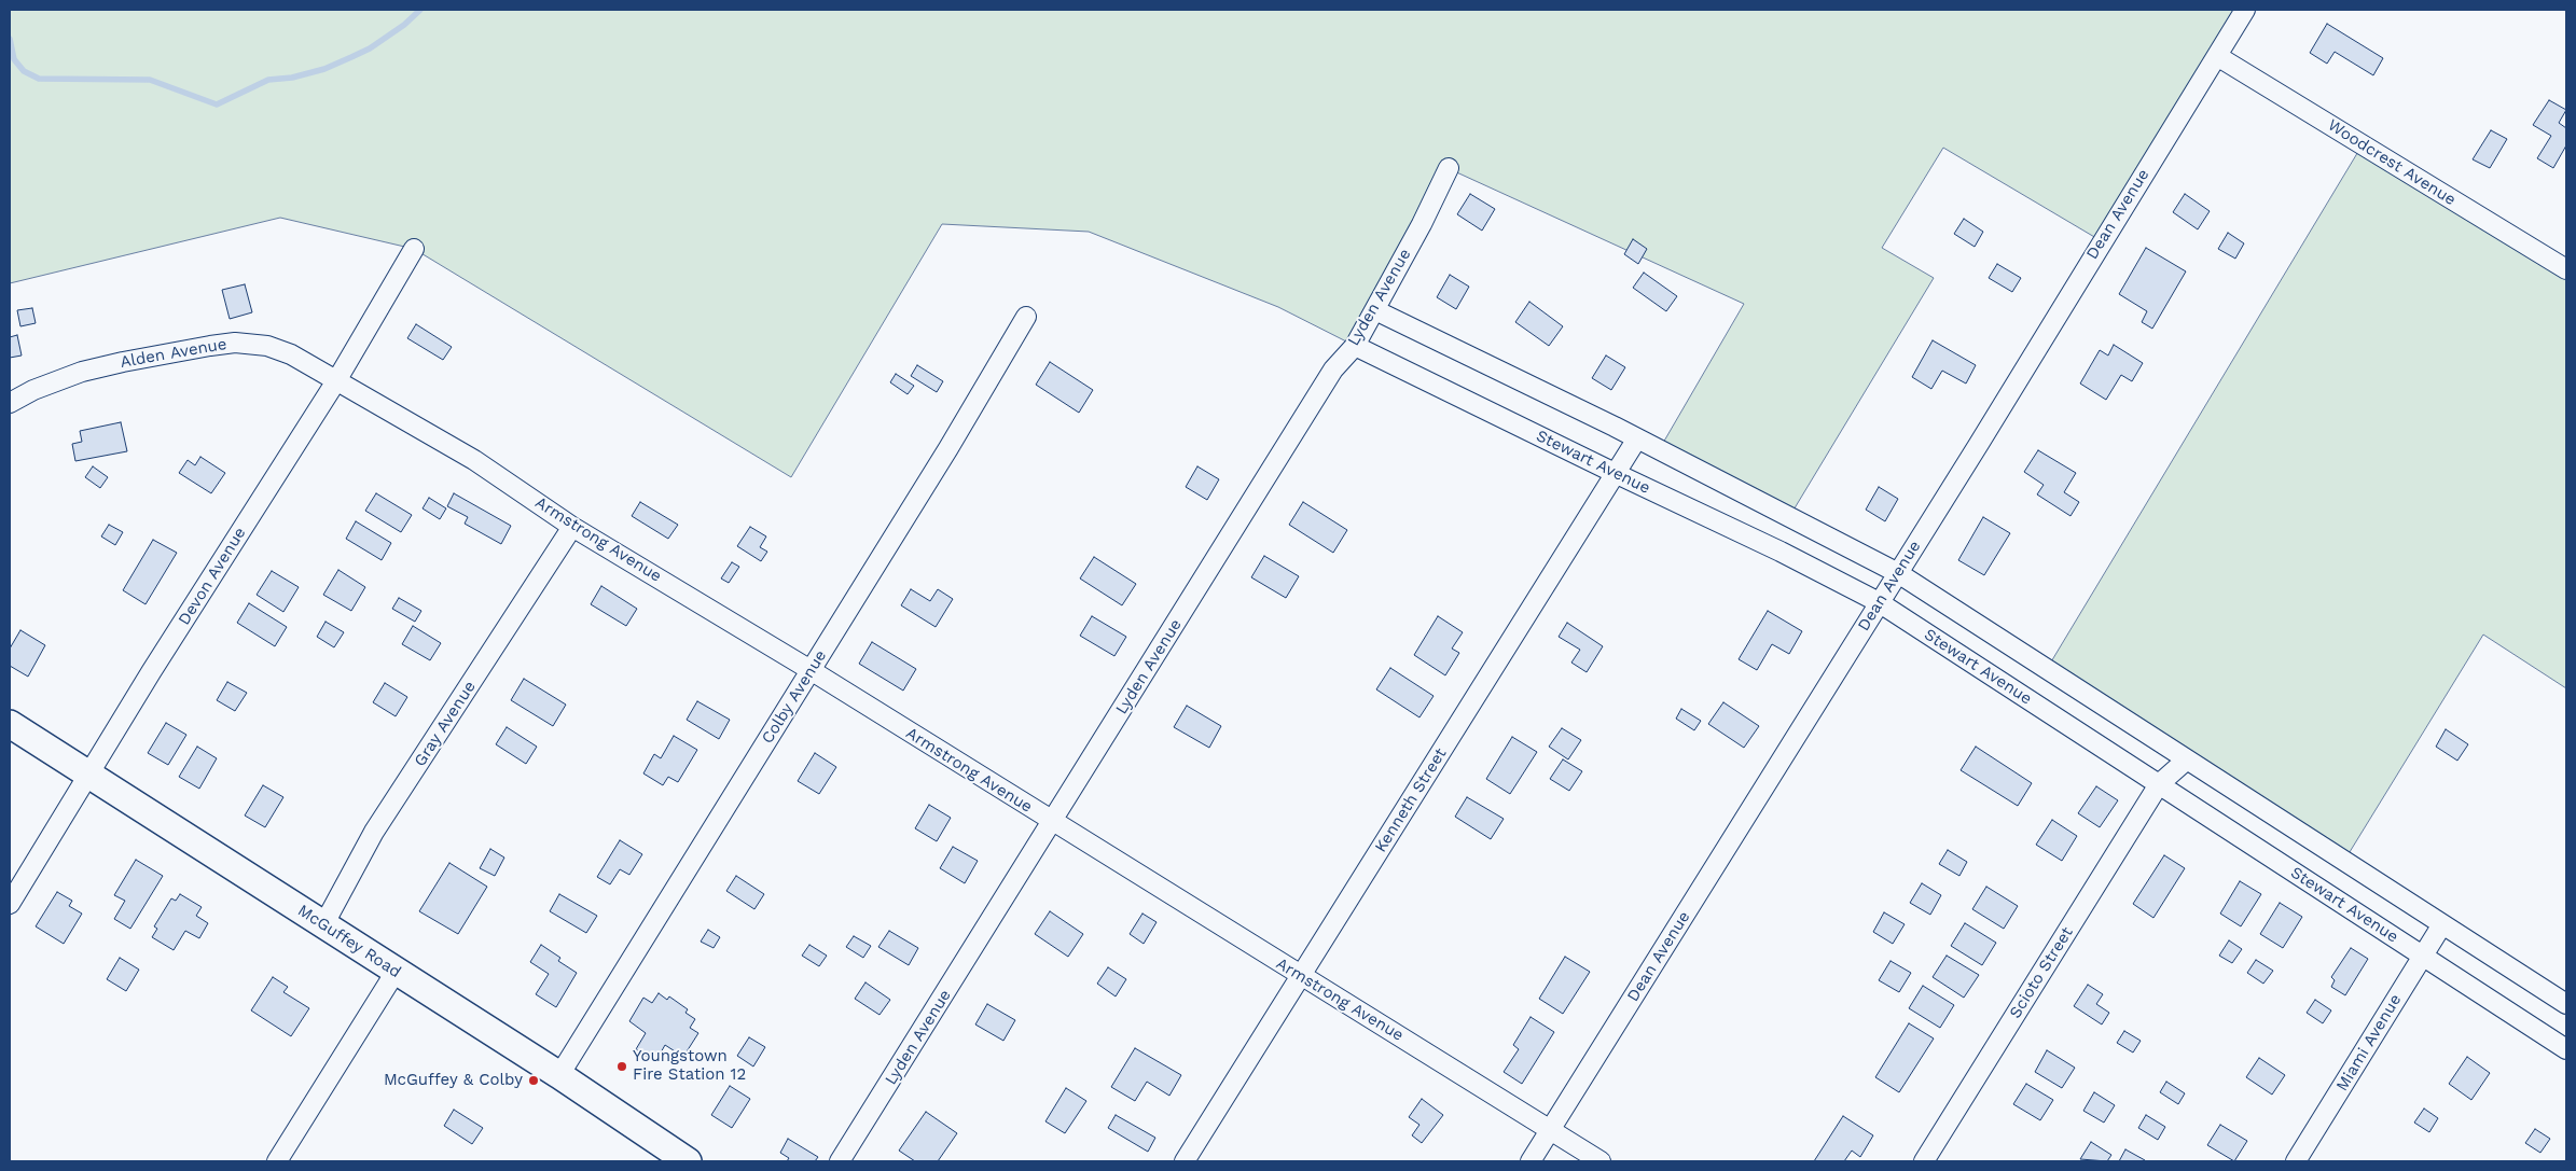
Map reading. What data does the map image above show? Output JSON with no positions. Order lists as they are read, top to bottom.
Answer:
{
  "streets": {
    "street": [
      "Woodcrest Avenue",
      "Dean Avenue",
      "Lyden Avenue",
      "Alden Avenue",
      "Stewart Avenue",
      "Armstrong Avenue",
      "Devon Avenue",
      "Colby Avenue",
      "Gray Avenue",
      "Kenneth Street",
      "McGuffey Road",
      "Scioto Street",
      "Miami Avenue"
    ]
  },
  "crossings": [
    ["Woodcrest Avenue", "Dean Avenue"],
    ["Dean Avenue", "Stewart Avenue"],
    ["Dean Avenue", "Armstrong Avenue"],
    ["Lyden Avenue", "Stewart Avenue"],
    ["Lyden Avenue", "Armstrong Avenue"],
    ["Alden Avenue", "Armstrong Avenue"],
    ["Alden Avenue", "Devon Avenue"],
    ["Stewart Avenue", "Kenneth Street"],
    ["Stewart Avenue", "Scioto Street"],
    ["Stewart Avenue", "Miami Avenue"],
    ["Armstrong Avenue", "Devon Avenue"],
    ["Armstrong Avenue", "Colby Avenue"],
    ["Armstrong Avenue", "Gray Avenue"],
    ["Armstrong Avenue", "Kenneth Street"],
    ["Devon Avenue", "McGuffey Road"],
    ["Colby Avenue", "McGuffey Road"],
    ["Gray Avenue", "McGuffey Road"]
  ],
  "places": ["Youngstown Fire Station 12", "McGuffey & Colby"]
}
